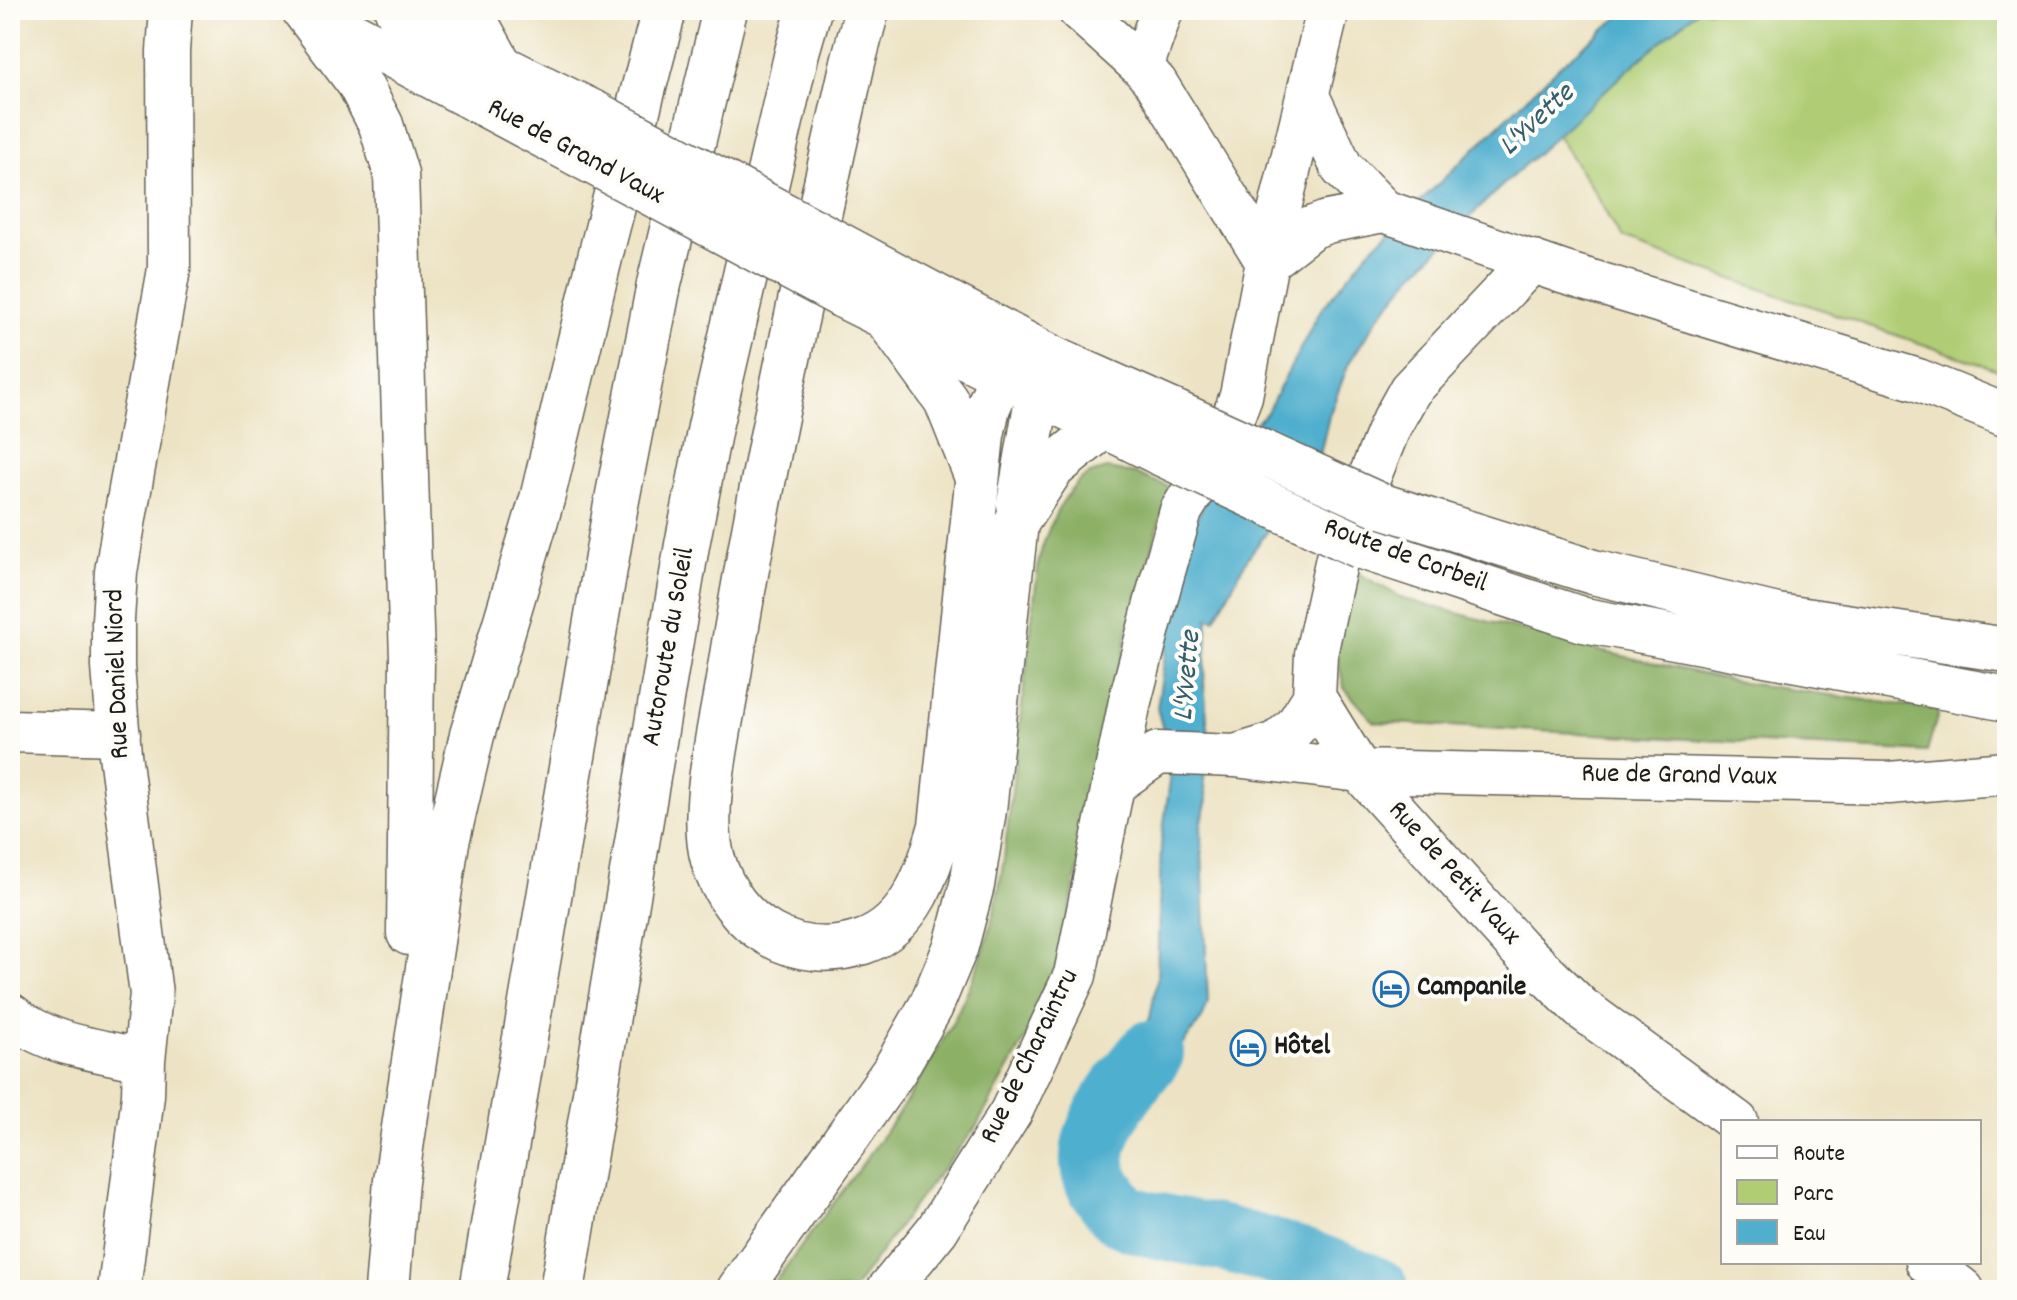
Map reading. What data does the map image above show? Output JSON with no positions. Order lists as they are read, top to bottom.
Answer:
{
  "streets": {
    "main road": ["Rue de Grand Vaux", "Route de Corbeil", "Autoroute du Soleil"],
    "street": ["Rue Daniel Niord", "Rue de Petit Vaux", "Rue de Charaintru"]
  },
  "crossings": [
    ["Rue de Grand Vaux", "Route de Corbeil"],
    ["Rue de Grand Vaux", "Rue de Petit Vaux"]
  ],
  "water": ["L'Yvette"],
  "places": {
    "hotel": ["Campanile", "Hôtel"]
  },
  "legend": ["Route", "Parc", "Eau"]
}
